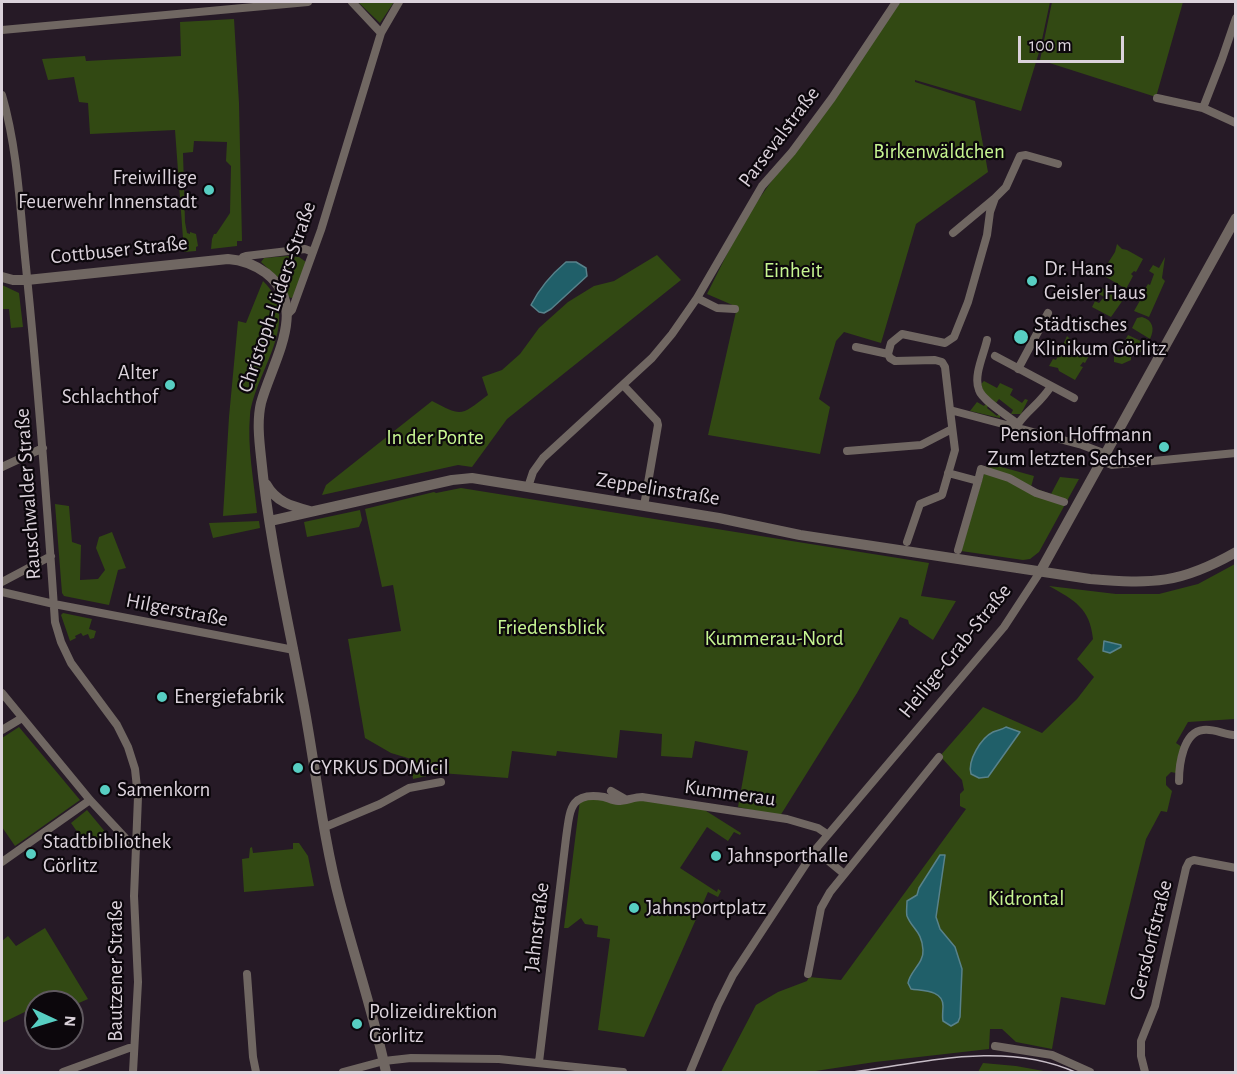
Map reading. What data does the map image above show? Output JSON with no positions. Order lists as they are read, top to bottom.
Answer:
{
  "streets": {
    "street": [
      "Parsevalstraße",
      "Cottbuser Straße",
      "Christoph-Lüders-Straße",
      "Zeppelinstraße",
      "Rauschwalder Straße",
      "Hilgerstraße",
      "Heilige-Grab-Straße",
      "Kummerau",
      "Jahnstraße",
      "Gersdorfstraße",
      "Bautzener Straße"
    ]
  },
  "crossings": [
    ["Parsevalstraße", "Zeppelinstraße"],
    ["Cottbuser Straße", "Christoph-Lüders-Straße"],
    ["Cottbuser Straße", "Rauschwalder Straße"],
    ["Christoph-Lüders-Straße", "Zeppelinstraße"],
    ["Christoph-Lüders-Straße", "Hilgerstraße"],
    ["Zeppelinstraße", "Heilige-Grab-Straße"],
    ["Rauschwalder Straße", "Hilgerstraße"],
    ["Rauschwalder Straße", "Bautzener Straße"],
    ["Hilgerstraße", "Bautzener Straße"],
    ["Heilige-Grab-Straße", "Kummerau"],
    ["Kummerau", "Jahnstraße"]
  ],
  "parks": [
    "Birkenwäldchen",
    "Einheit",
    "In der Ponte",
    "Friedensblick",
    "Kummerau-Nord",
    "Kidrontal"
  ],
  "places": [
    "Freiwillige Feuerwehr Innenstadt",
    "Dr. Hans Geisler Haus",
    "Städtisches Klinikum Görlitz",
    "Alter Schlachthof",
    "Pension Hoffmann Zum letzten Sechser",
    "Energiefabrik",
    "CYRKUS DOMicil",
    "Samenkorn",
    "Stadtbibliothek Görlitz",
    "Jahnsporthalle",
    "Jahnsportplatz",
    "Polizeidirektion Görlitz"
  ],
  "scale_bar": "100 m",
  "north": "right"
}
